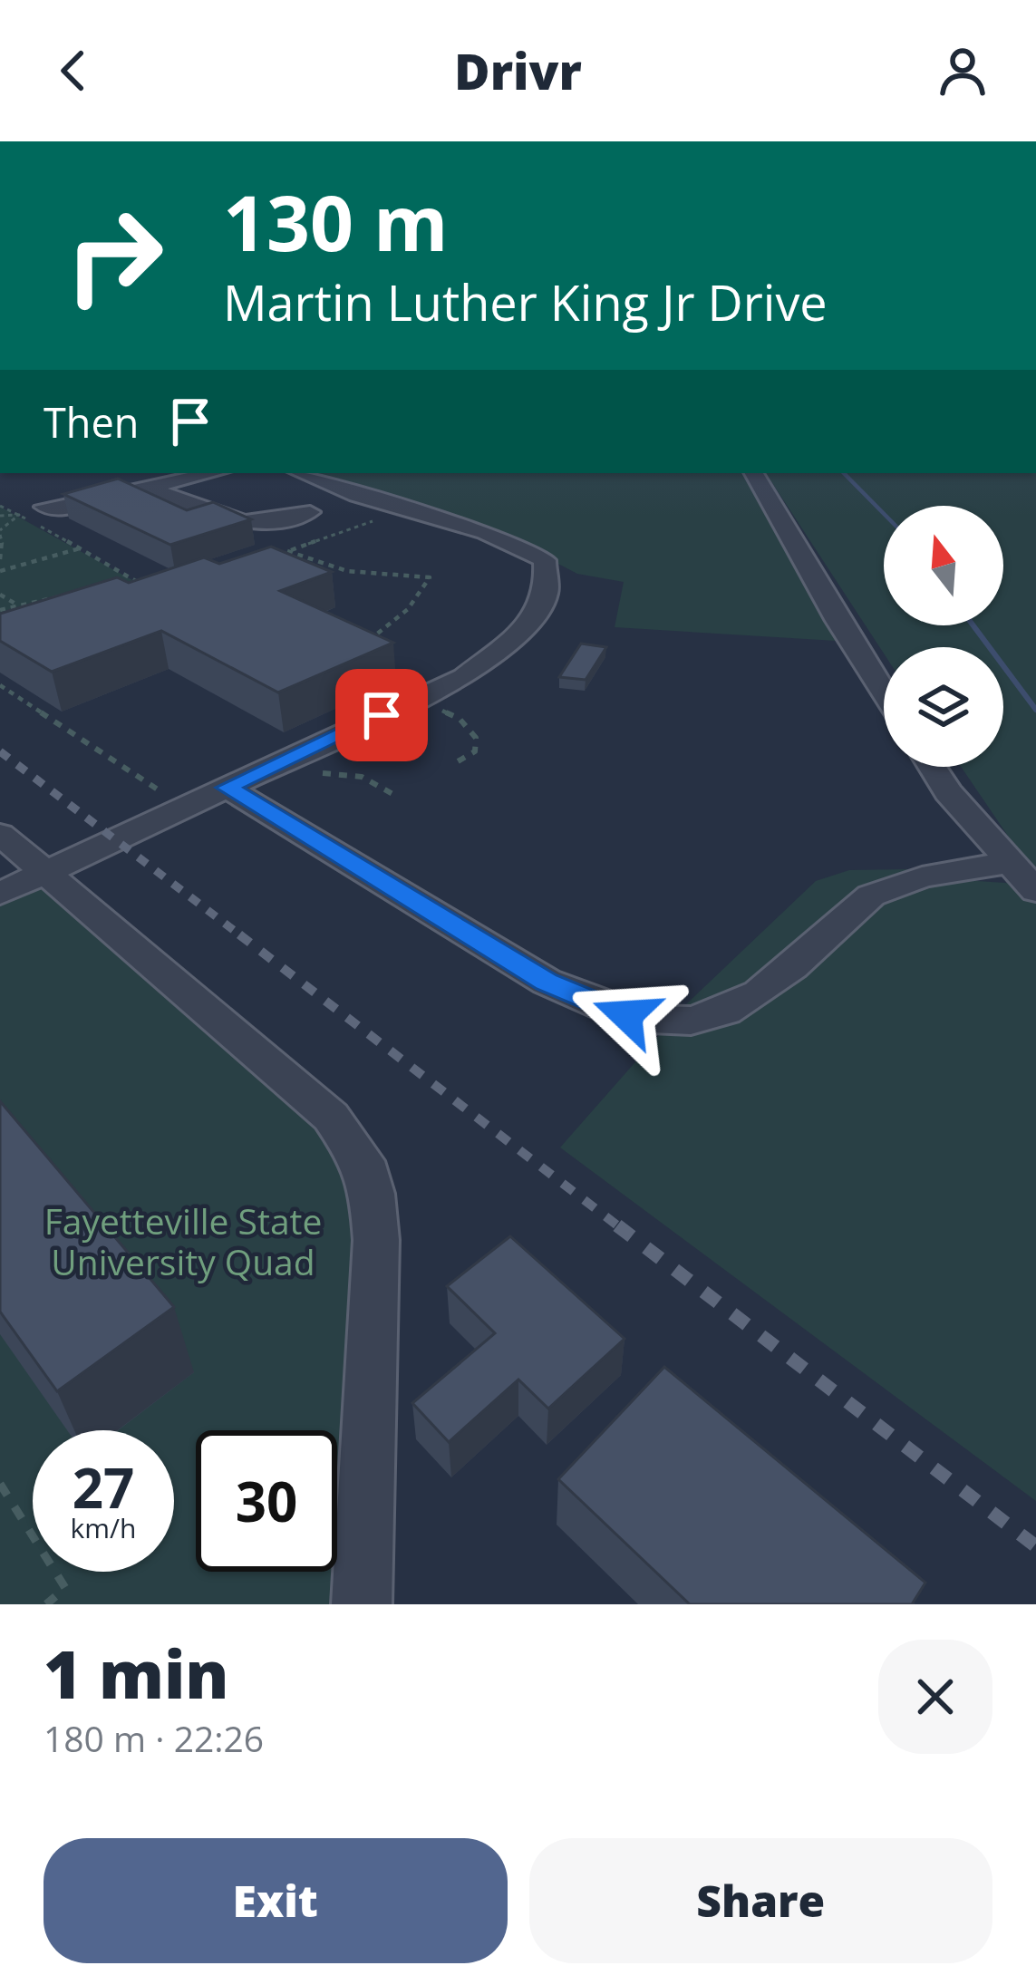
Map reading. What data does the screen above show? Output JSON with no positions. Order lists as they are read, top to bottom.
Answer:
{
  "parks": ["Fayetteville State University Quad"],
  "north": "top",
  "page": {
    "header": "Drivr",
    "turn": ["130 m", "Martin Luther King Jr Drive"],
    "then": "Then",
    "speed": "27 km/h",
    "limit": "30",
    "heading": ["1 min", "180 m · 22:26"],
    "buttons": ["Exit", "Share"]
  }
}
